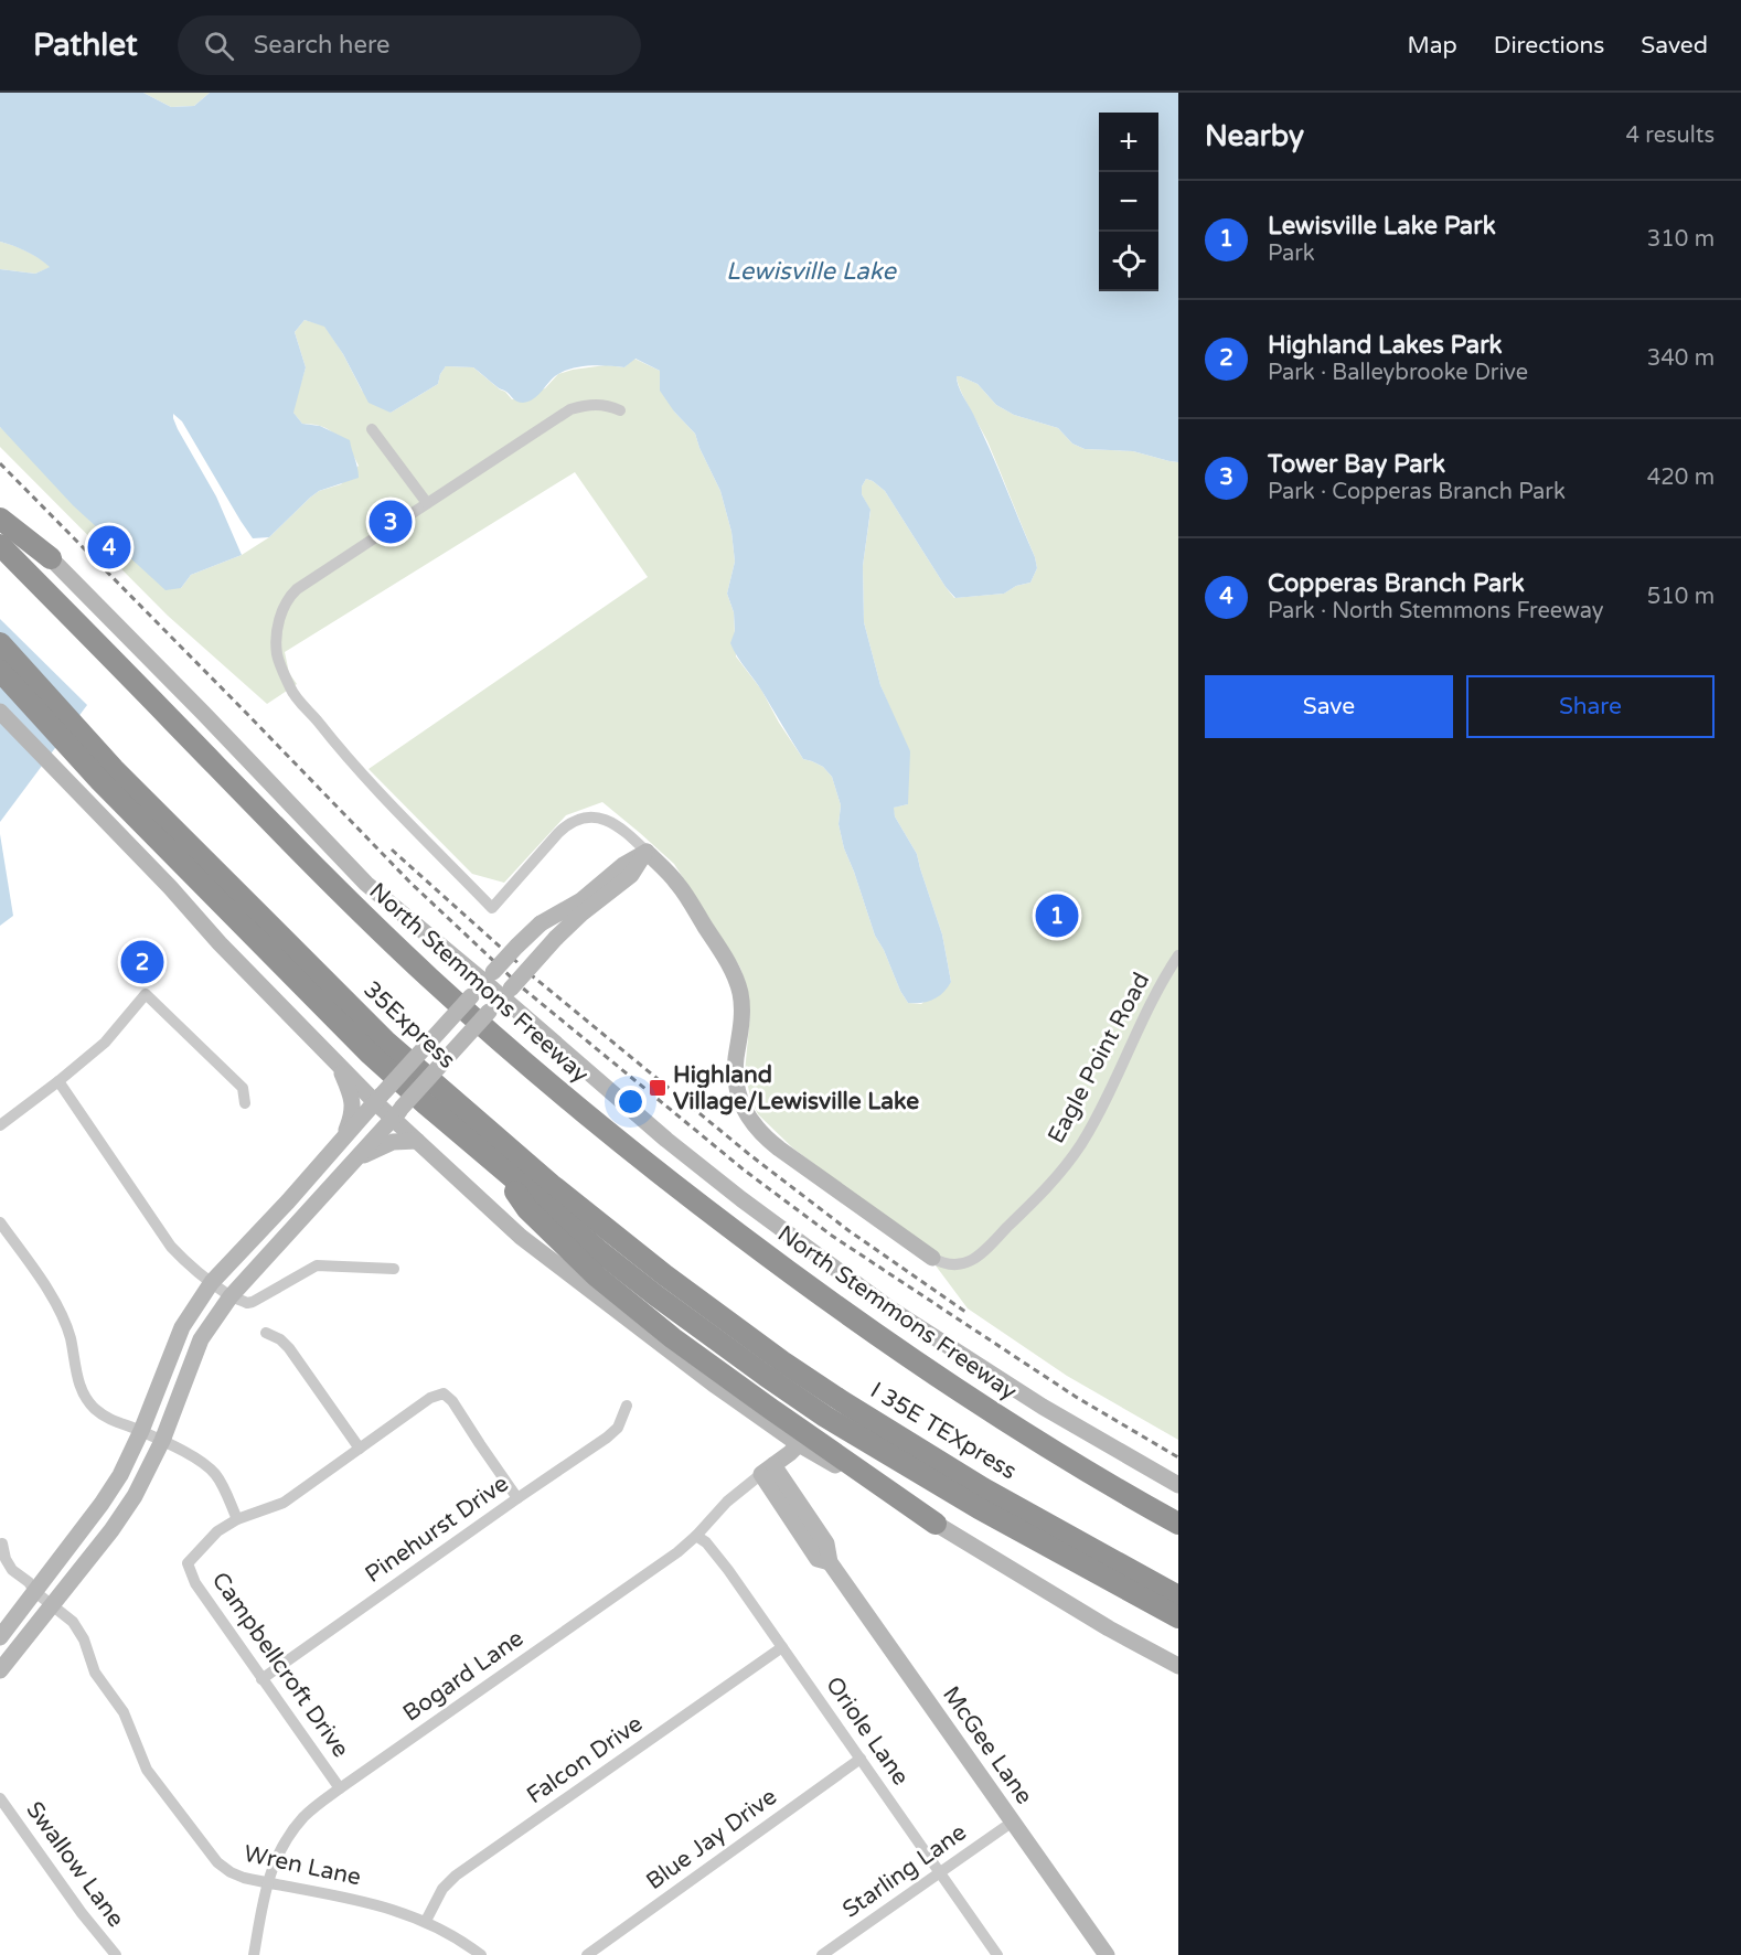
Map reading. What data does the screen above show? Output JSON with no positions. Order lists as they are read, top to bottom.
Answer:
{
  "streets": {
    "highway": ["North Stemmons Freeway", "35Express", "I 35E TEXpress"],
    "main road": ["McGee Lane"],
    "street": [
      "Eagle Point Road",
      "Pinehurst Drive",
      "Campbellcroft Drive",
      "Bogard Lane",
      "Oriole Lane",
      "Falcon Drive",
      "Blue Jay Drive",
      "Swallow Lane",
      "Wren Lane",
      "Starling Lane"
    ]
  },
  "crossings": [
    ["35Express", "I 35E TEXpress"],
    ["Pinehurst Drive", "Campbellcroft Drive"],
    ["Campbellcroft Drive", "Bogard Lane"],
    ["Bogard Lane", "Oriole Lane"],
    ["Bogard Lane", "McGee Lane"],
    ["Bogard Lane", "Wren Lane"],
    ["Oriole Lane", "Falcon Drive"],
    ["Oriole Lane", "Blue Jay Drive"],
    ["Oriole Lane", "Starling Lane"],
    ["McGee Lane", "Starling Lane"],
    ["Falcon Drive", "Wren Lane"]
  ],
  "water": ["Lewisville Lake"],
  "places": {
    "transit": ["Highland Village/Lewisville Lake"]
  },
  "page": {
    "header": "Pathlet",
    "search": "Search here",
    "nav": ["Map", "Directions", "Saved"],
    "heading": ["Nearby", "4 results"],
    "map_buttons": ["+", "−"],
    "list": [
      {
        "mark": "1",
        "name": "Lewisville Lake Park",
        "note": "Park",
        "value": "310 m"
      },
      {
        "mark": "2",
        "name": "Highland Lakes Park",
        "note": "Park · Balleybrooke Drive",
        "value": "340 m"
      },
      {
        "mark": "3",
        "name": "Tower Bay Park",
        "note": "Park · Copperas Branch Park",
        "value": "420 m"
      },
      {
        "mark": "4",
        "name": "Copperas Branch Park",
        "note": "Park · North Stemmons Freeway",
        "value": "510 m"
      }
    ],
    "pins": [
      "3",
      "4",
      "1",
      "2"
    ],
    "buttons": ["Save", "Share"]
  }
}
